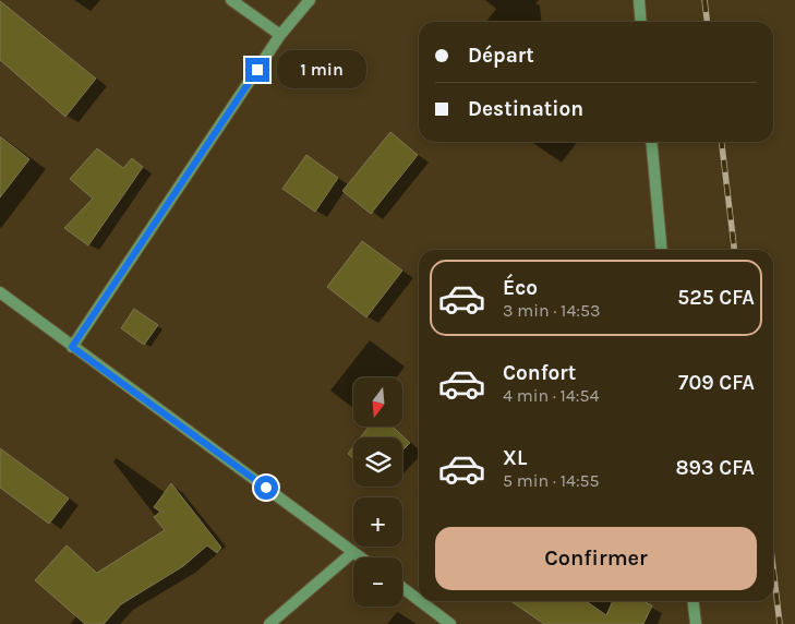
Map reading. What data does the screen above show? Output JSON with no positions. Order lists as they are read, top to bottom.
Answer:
{
  "north": "bottom",
  "page": {
    "banner": ["Départ", "Destination"],
    "bubble": "1 min",
    "list": [
      {
        "name": "Éco",
        "note": "3 min · 14:53",
        "value": "525 CFA"
      },
      {
        "name": "Confort",
        "note": "4 min · 14:54",
        "value": "709 CFA"
      },
      {
        "name": "XL",
        "note": "5 min · 14:55",
        "value": "893 CFA"
      }
    ],
    "map_buttons": ["+", "−"],
    "buttons": "Confirmer"
  }
}
